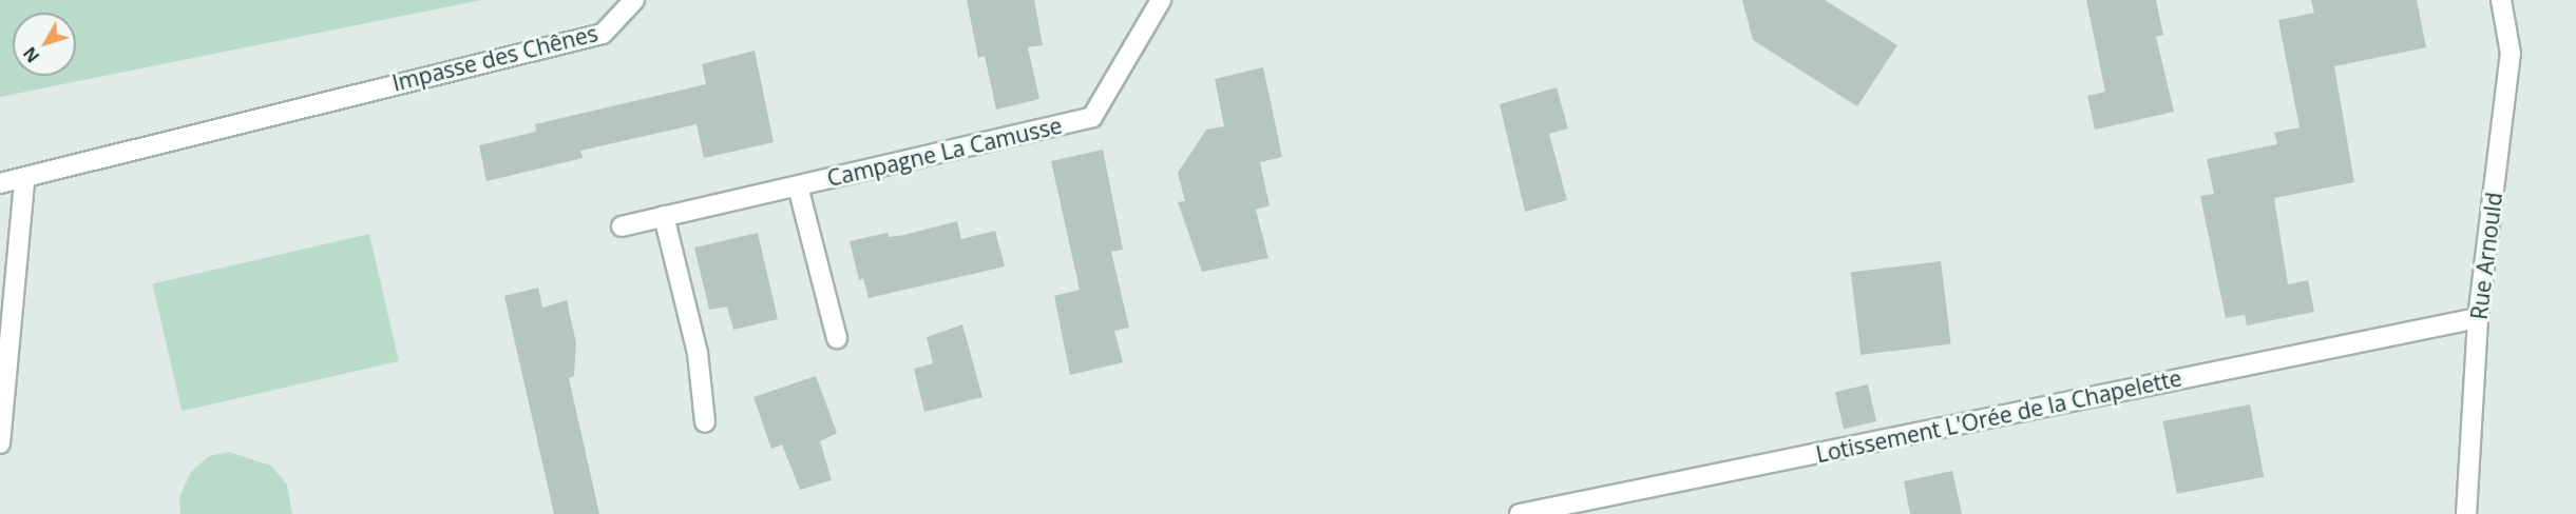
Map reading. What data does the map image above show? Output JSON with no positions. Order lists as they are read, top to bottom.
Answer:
{
  "streets": {
    "street": [
      "Impasse des Chênes",
      "Campagne La Camusse",
      "Rue Arnould",
      "Lotissement L'Orée de la Chapelette"
    ]
  },
  "crossings": [
    ["Rue Arnould", "Lotissement L'Orée de la Chapelette"]
  ],
  "north": "bottom left"
}
